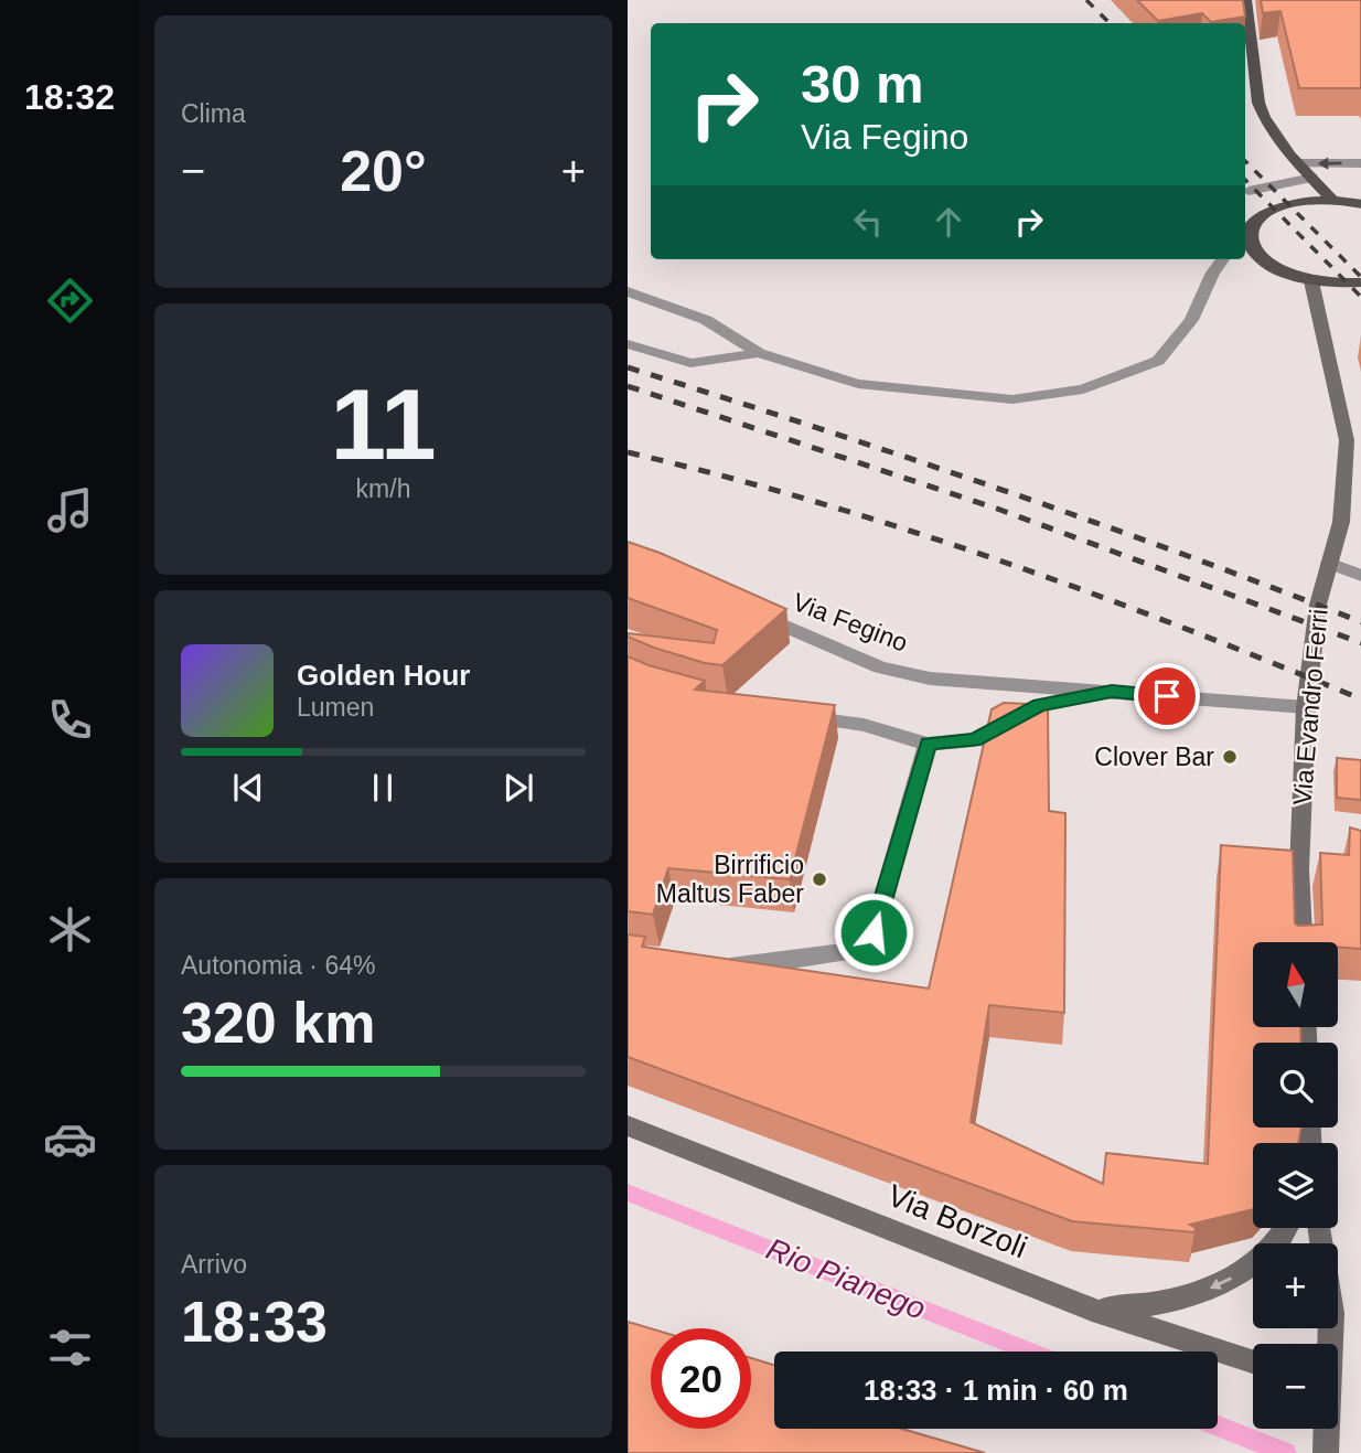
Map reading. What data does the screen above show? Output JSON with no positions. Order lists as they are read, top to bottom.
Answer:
{
  "streets": {
    "main road": ["Via Evandro Ferri", "Via Borzoli"],
    "street": ["Via Fegino"]
  },
  "crossings": [
    ["Via Fegino", "Via Evandro Ferri"]
  ],
  "water": ["Rio Pianego"],
  "places": ["Clover Bar", "Birrificio Maltus Faber"],
  "north": "top",
  "page": {
    "tabs": "18:32",
    "tile": [
      "Clima",
      ["11", "km/h"],
      ["Autonomia · 64%", "320 km"],
      ["Arrivo", "18:33"]
    ],
    "turn": ["30 m", "Via Fegino"],
    "heat": ["−", "20°", "+"],
    "song": ["Golden Hour", "Lumen"],
    "map_buttons": ["+", "−"],
    "limit": "20",
    "trip": "18:33 · 1 min · 60 m"
  }
}
